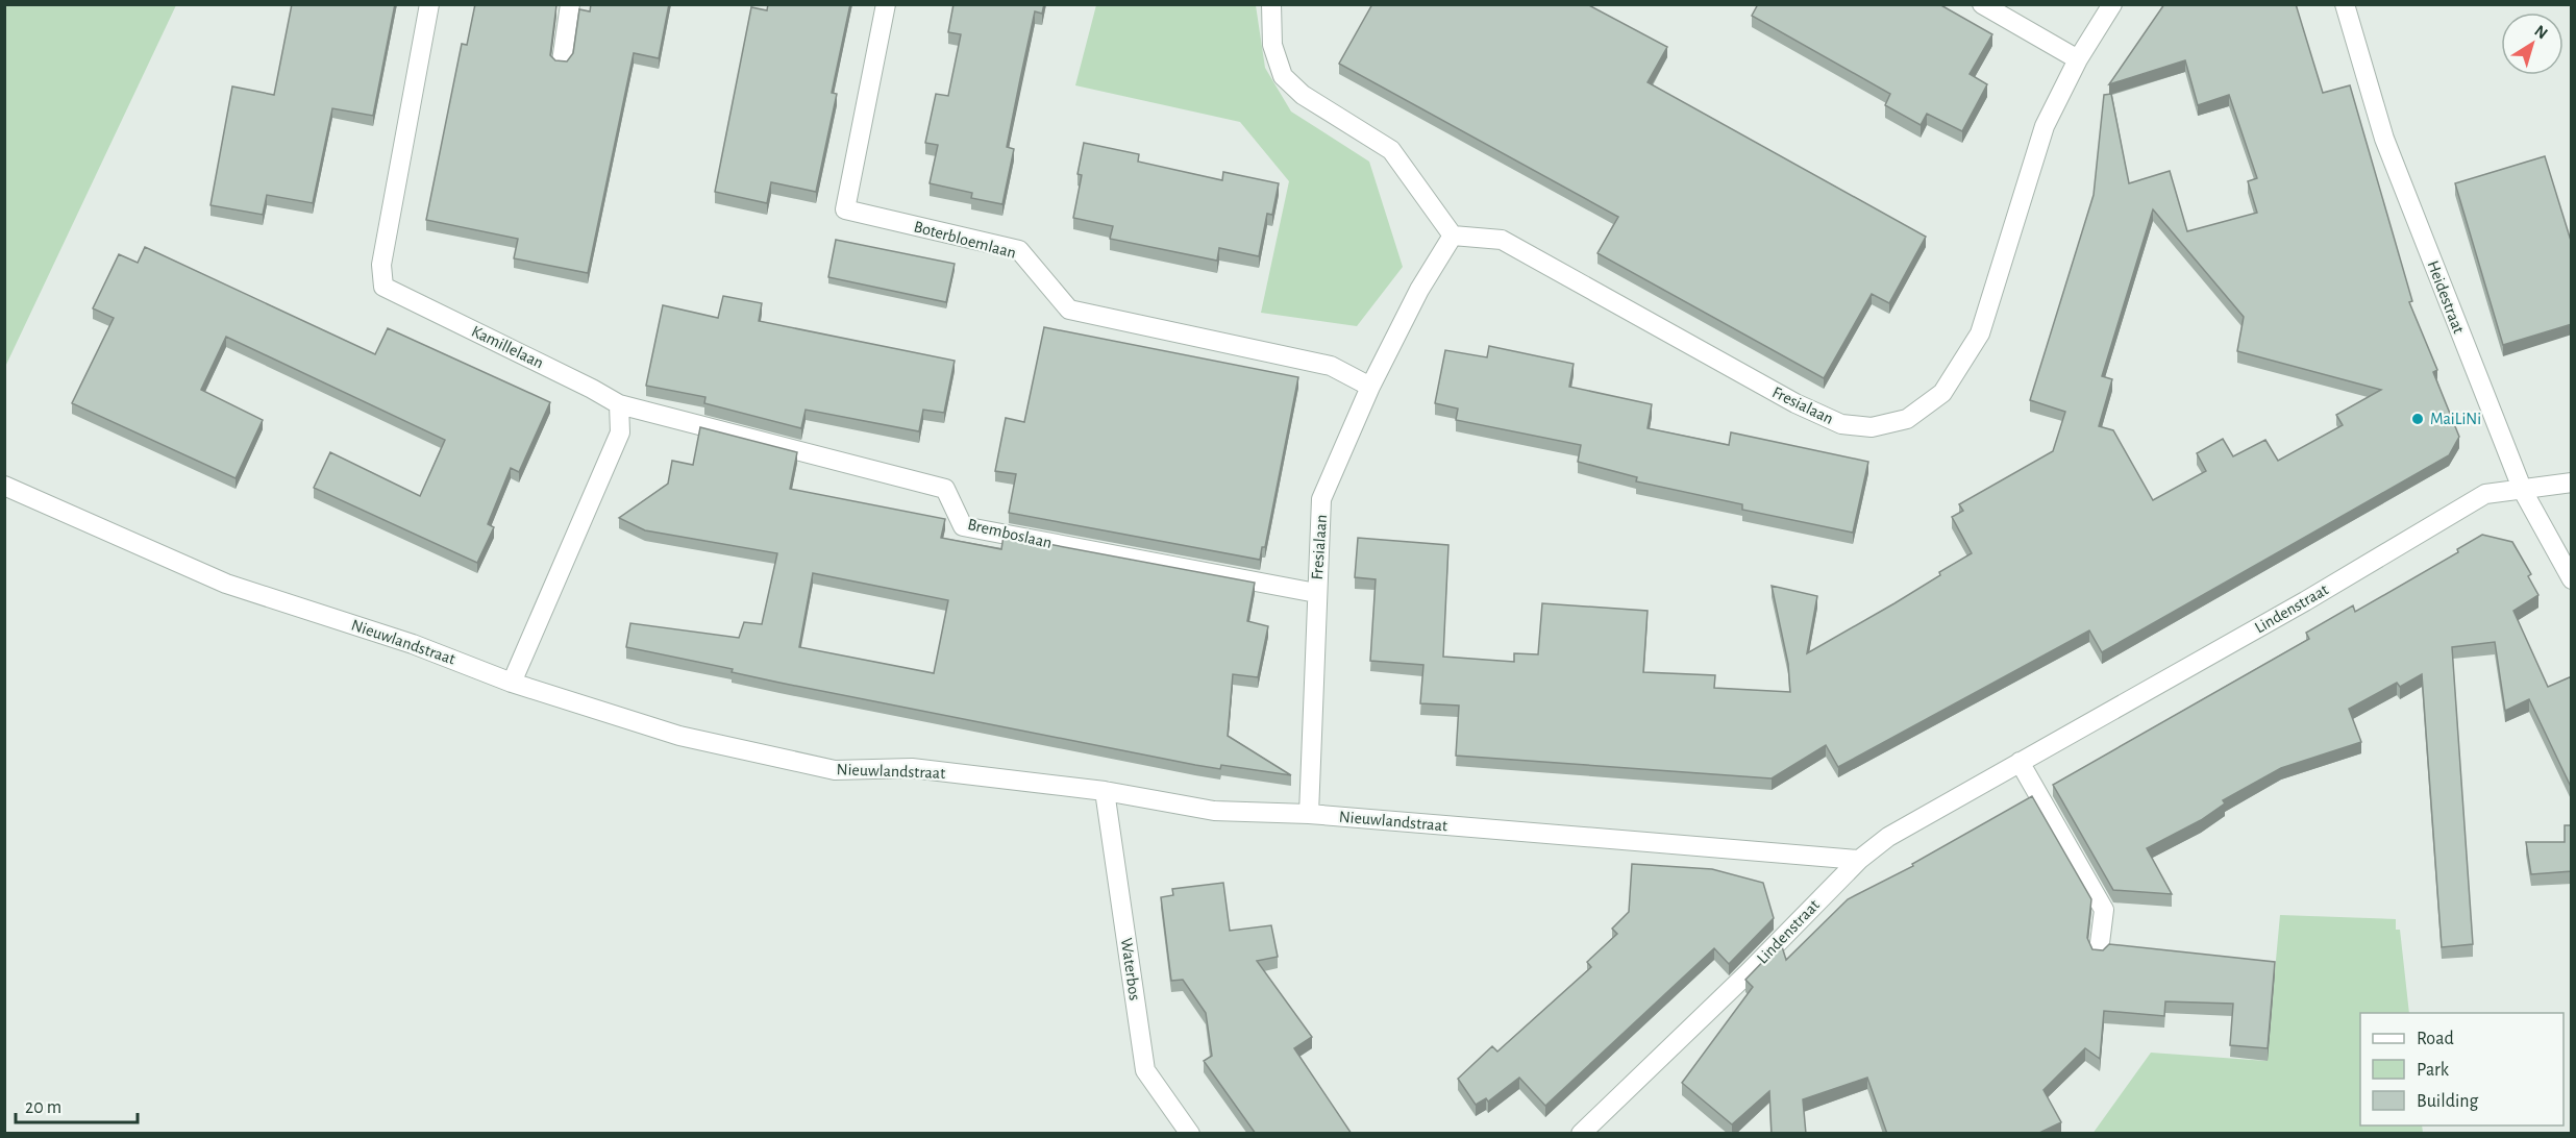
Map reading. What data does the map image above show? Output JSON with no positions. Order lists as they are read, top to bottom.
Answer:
{
  "streets": {
    "street": [
      "Boterbloemlaan",
      "Heidestraat",
      "Kamillelaan",
      "Fresialaan",
      "Bremboslaan",
      "Lindenstraat",
      "Nieuwlandstraat",
      "Waterbos"
    ]
  },
  "crossings": [
    ["Boterbloemlaan", "Fresialaan"],
    ["Heidestraat", "Lindenstraat"],
    ["Kamillelaan", "Bremboslaan"],
    ["Fresialaan", "Bremboslaan"],
    ["Fresialaan", "Nieuwlandstraat"],
    ["Lindenstraat", "Nieuwlandstraat"],
    ["Nieuwlandstraat", "Waterbos"]
  ],
  "places": ["MaiLiNi"],
  "legend": ["Road", "Park", "Building"],
  "scale_bar": "20 m",
  "north": "top right"
}
